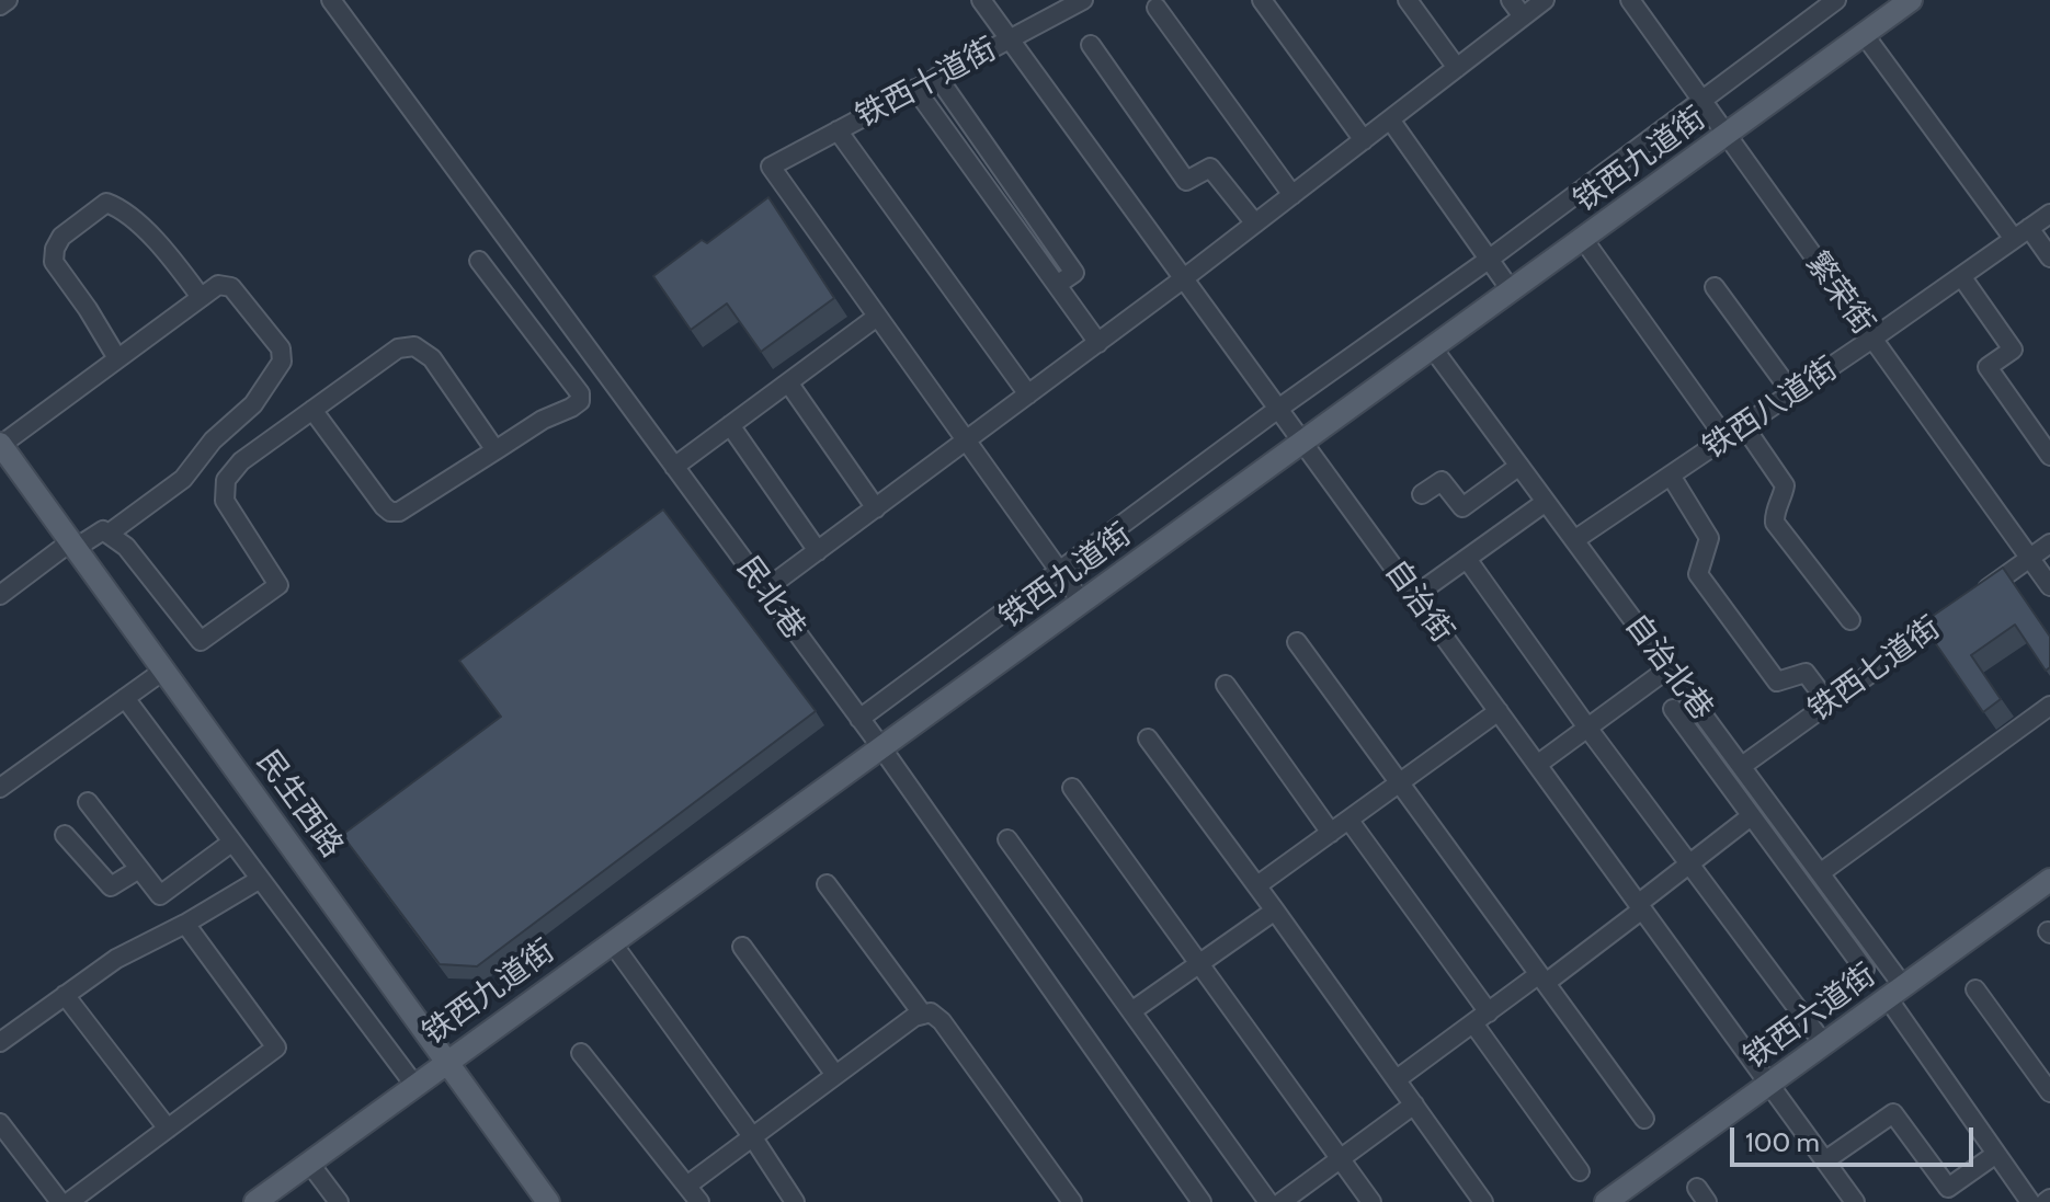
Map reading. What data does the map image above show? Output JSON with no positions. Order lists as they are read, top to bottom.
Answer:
{
  "streets": {
    "main road": ["铁西九道街", "民生西路", "铁西六道街"],
    "street": [
      "铁西十道街",
      "繁荣街",
      "铁西八道街",
      "民北巷",
      "自治街",
      "自治北巷",
      "铁西七道街"
    ]
  },
  "crossings": [
    ["铁西十道街", "自治街"],
    ["铁西九道街", "繁荣街"],
    ["铁西九道街", "民北巷"],
    ["铁西九道街", "自治街"],
    ["铁西九道街", "自治北巷"],
    ["铁西九道街", "民生西路"],
    ["繁荣街", "铁西八道街"],
    ["繁荣街", "铁西七道街"],
    ["铁西八道街", "自治北巷"],
    ["自治街", "铁西六道街"],
    ["自治北巷", "铁西七道街"],
    ["自治北巷", "铁西六道街"]
  ],
  "scale_bar": "100 m"
}
